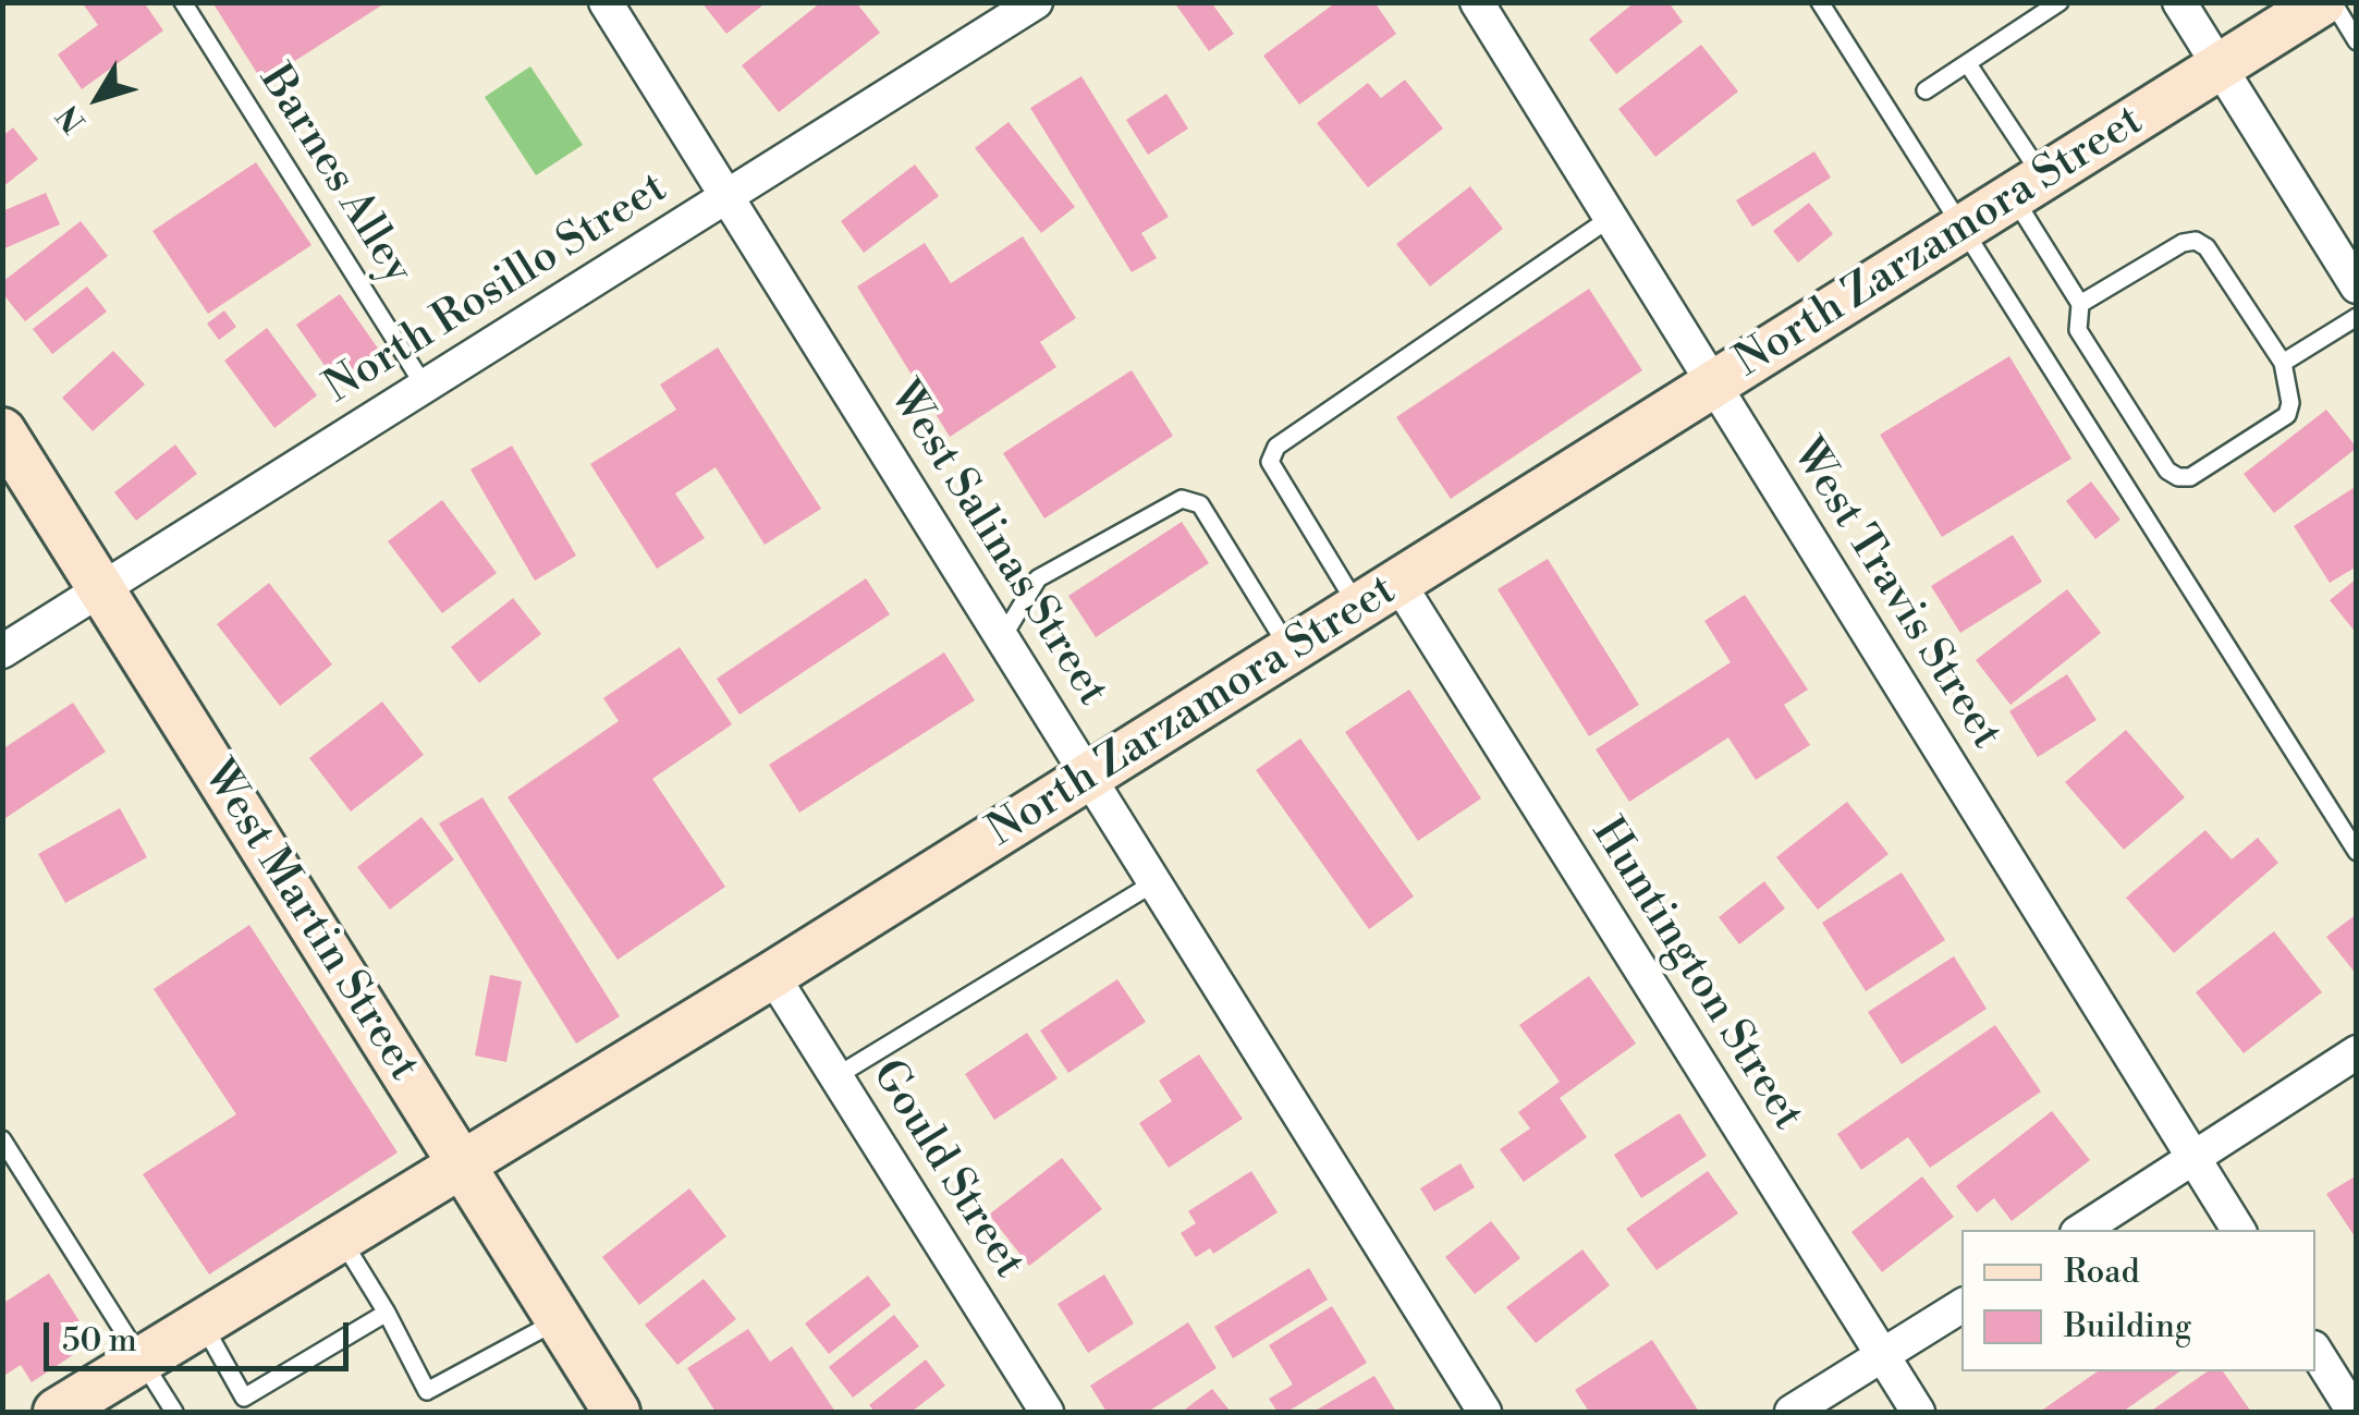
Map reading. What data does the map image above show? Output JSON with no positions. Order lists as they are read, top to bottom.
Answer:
{
  "streets": {
    "main road": ["North Zarzamora Street", "West Martin Street"],
    "street": [
      "North Rosillo Street",
      "West Salinas Street",
      "West Travis Street",
      "Huntington Street",
      "Gould Street"
    ],
    "lane": ["Barnes Alley"]
  },
  "crossings": [
    ["Barnes Alley", "North Rosillo Street"],
    ["North Zarzamora Street", "West Salinas Street"],
    ["North Zarzamora Street", "West Travis Street"],
    ["North Zarzamora Street", "West Martin Street"],
    ["North Zarzamora Street", "Huntington Street"],
    ["North Zarzamora Street", "Gould Street"],
    ["North Rosillo Street", "West Salinas Street"],
    ["North Rosillo Street", "West Martin Street"]
  ],
  "legend": ["Road", "Building"],
  "scale_bar": "50 m",
  "north": "bottom left"
}
